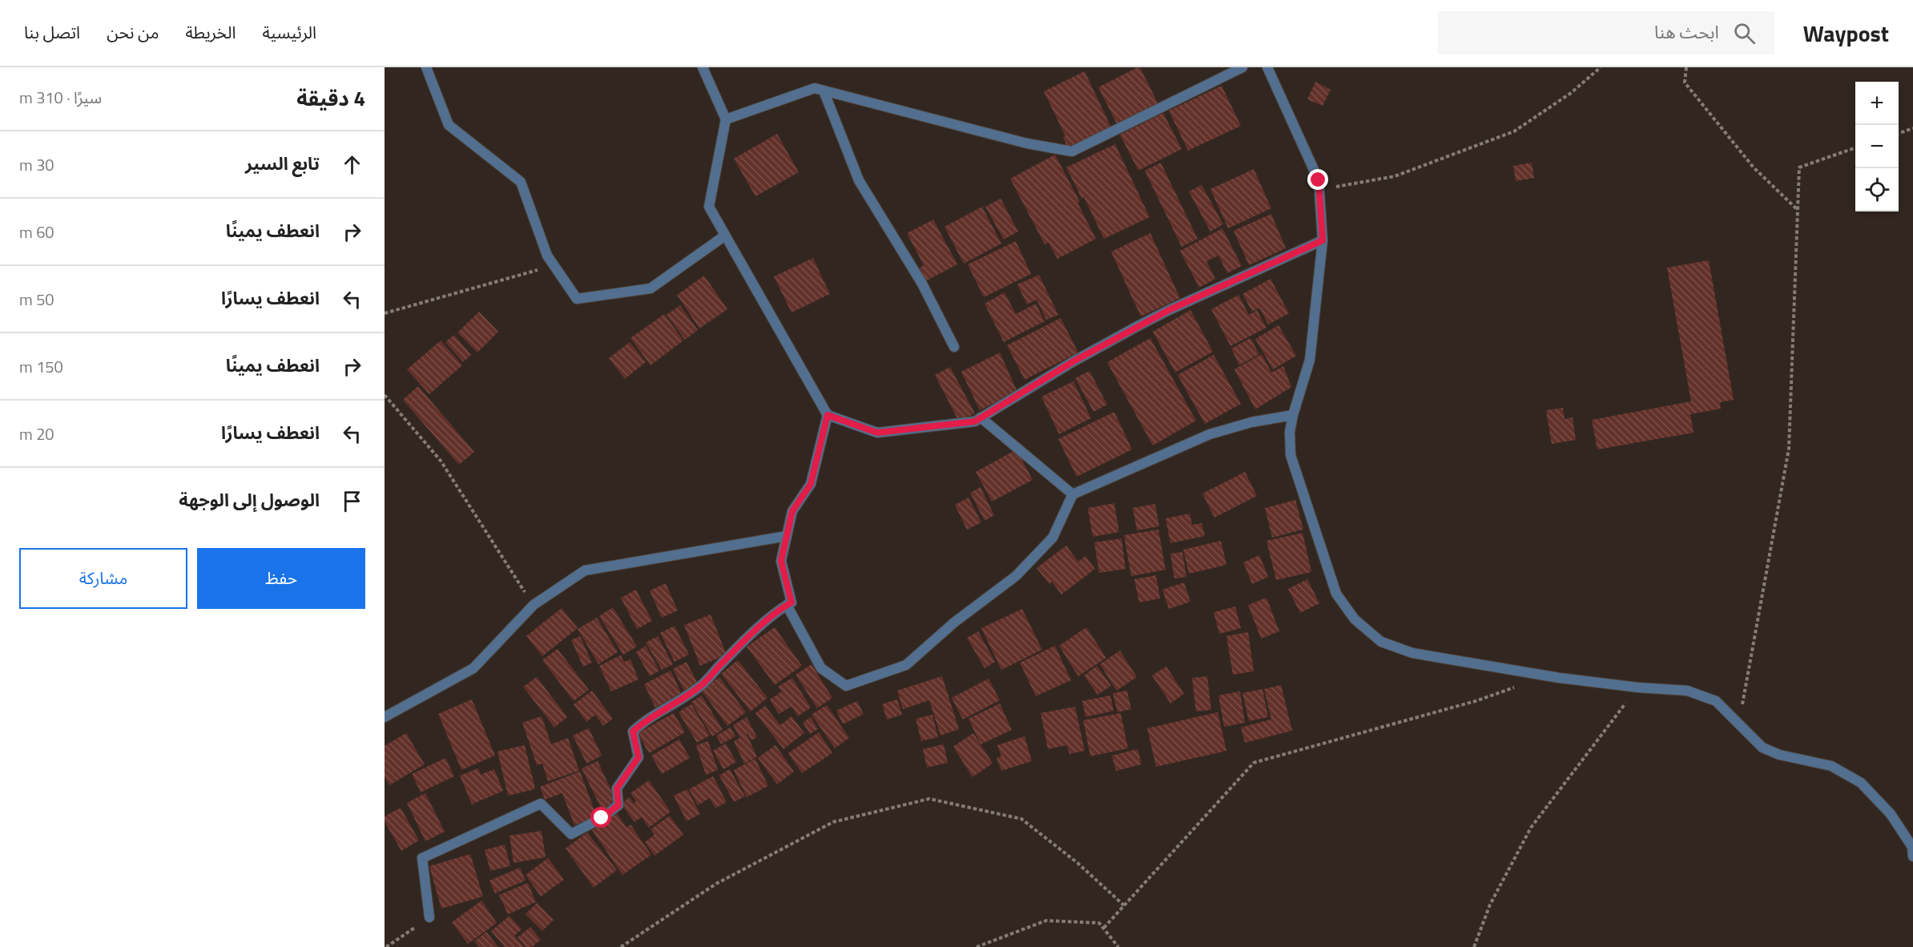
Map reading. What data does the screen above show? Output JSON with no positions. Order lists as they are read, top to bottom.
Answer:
{
  "page": {
    "header": "Waypost",
    "search": "ابحث هنا",
    "nav": [
      "الرئيسية",
      "الخريطة",
      "من نحن",
      "اتصل بنا"
    ],
    "heading": ["4 دقيقة", "سيرًا · 310 m"],
    "map_buttons": ["+", "−"],
    "list": [
      ["تابع السير", "30 m"],
      ["انعطف يمينًا", "60 m"],
      ["انعطف يسارًا", "50 m"],
      ["انعطف يمينًا", "150 m"],
      ["انعطف يسارًا", "20 m"],
      "الوصول إلى الوجهة"
    ],
    "buttons": ["حفظ", "مشاركة"]
  }
}
